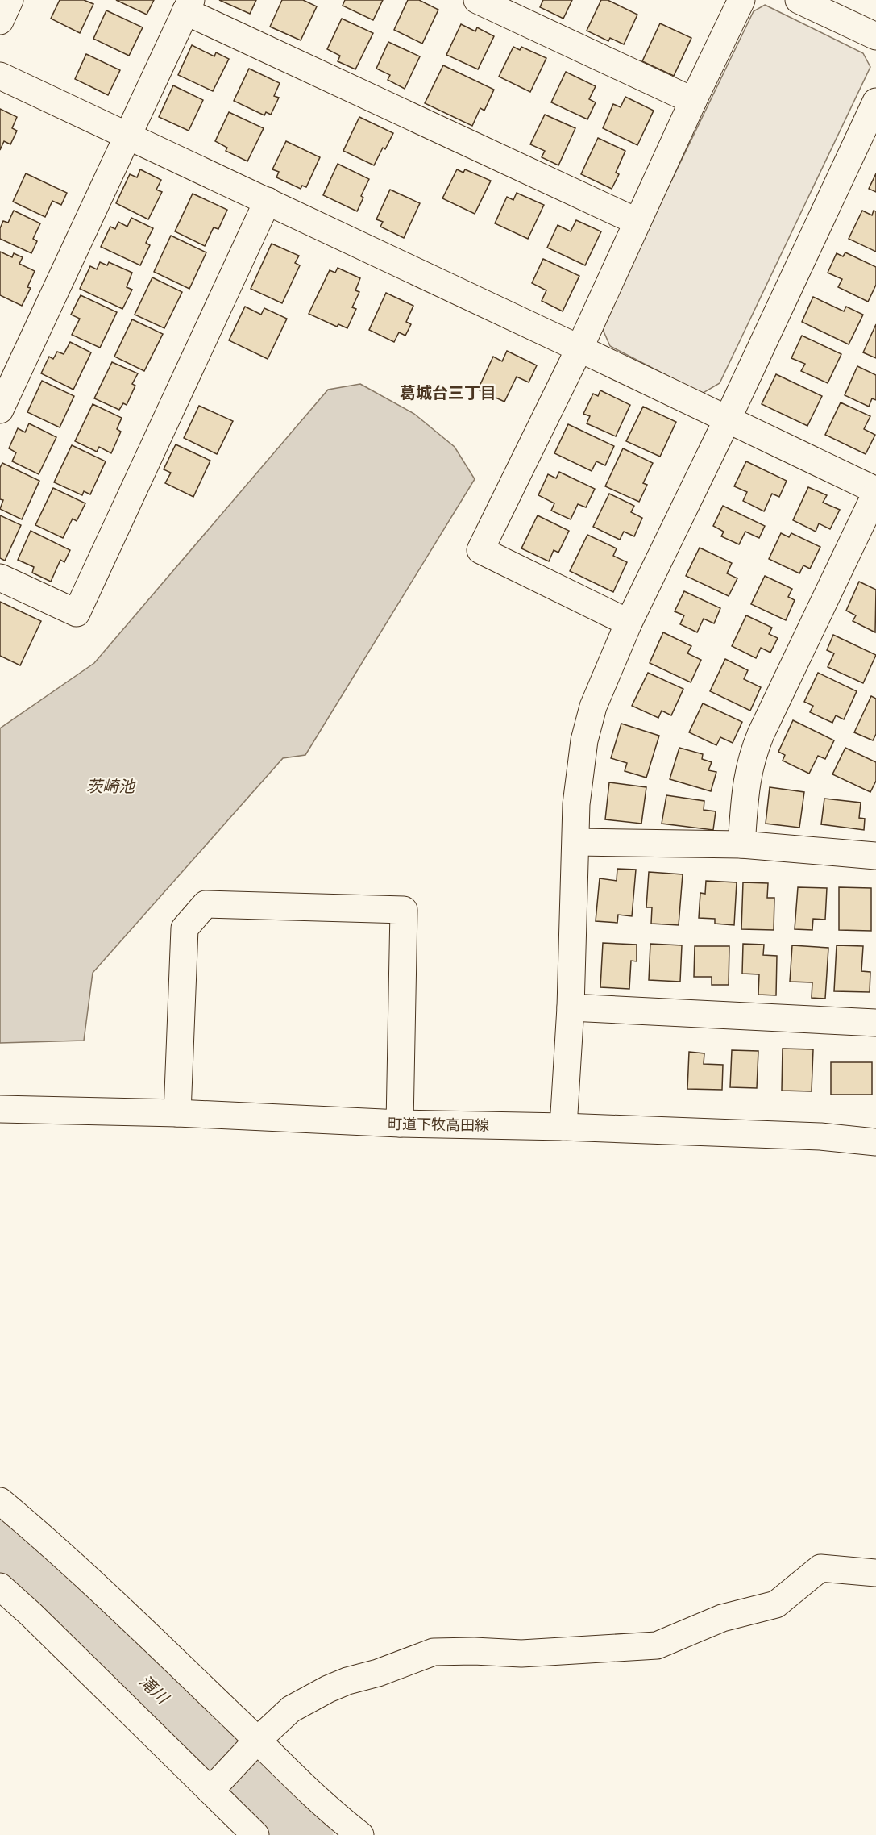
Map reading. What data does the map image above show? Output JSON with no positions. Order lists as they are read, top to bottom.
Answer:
{
  "streets": {
    "street": ["町道下牧高田線"]
  },
  "districts": ["葛城台三丁目"],
  "water": ["茨崎池", "滝川"]
}
